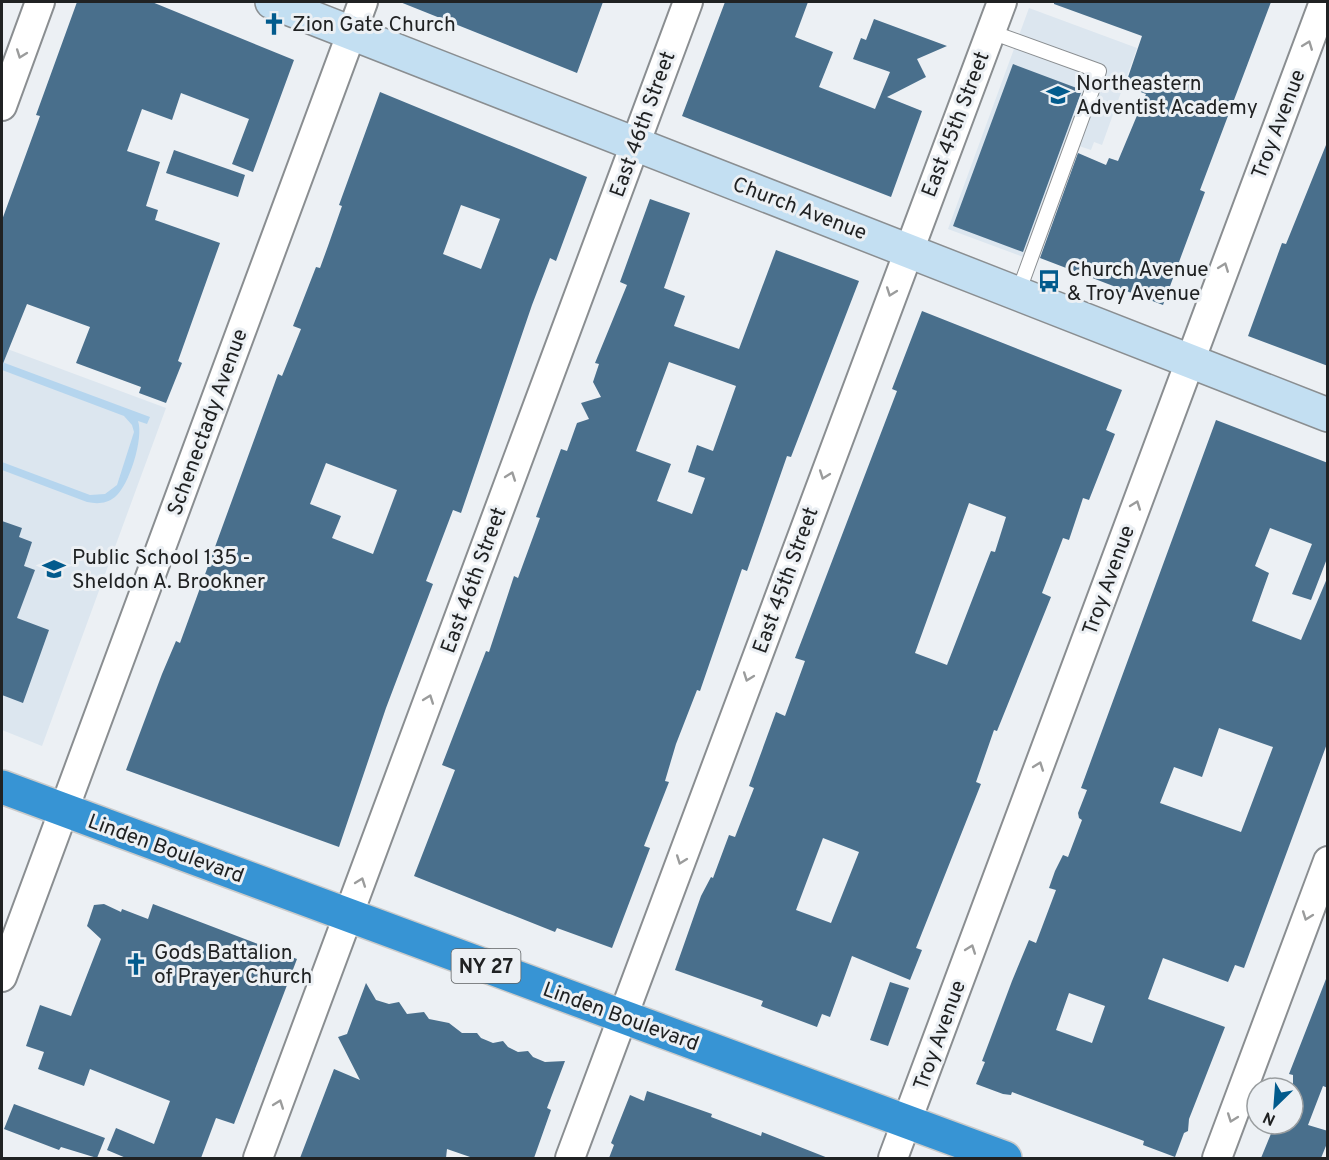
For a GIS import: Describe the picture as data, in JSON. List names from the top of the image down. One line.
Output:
{"streets":{"highway":["Linden Boulevard","NY 27"],"main road":["Church Avenue"],"street":["East 46th Street","East 45th Street","Troy Avenue","Schenectady Avenue"]},"crossings":[["East 46th Street","Church Avenue"],["East 46th Street","Linden Boulevard"],["East 45th Street","Church Avenue"],["East 45th Street","Linden Boulevard"],["Troy Avenue","Church Avenue"],["Troy Avenue","Linden Boulevard"],["Church Avenue","Schenectady Avenue"],["Schenectady Avenue","Linden Boulevard"]],"one_way":["East 46th Street","East 45th Street","Troy Avenue"],"places":{"church":["Zion Gate Church","Gods Battalion of Prayer Church"],"school or university":["Northeastern Adventist Academy","Public School 135 - Sheldon A. Brookner"],"bus stop":["Church Avenue & Troy Avenue"]},"north":"bottom left"}
